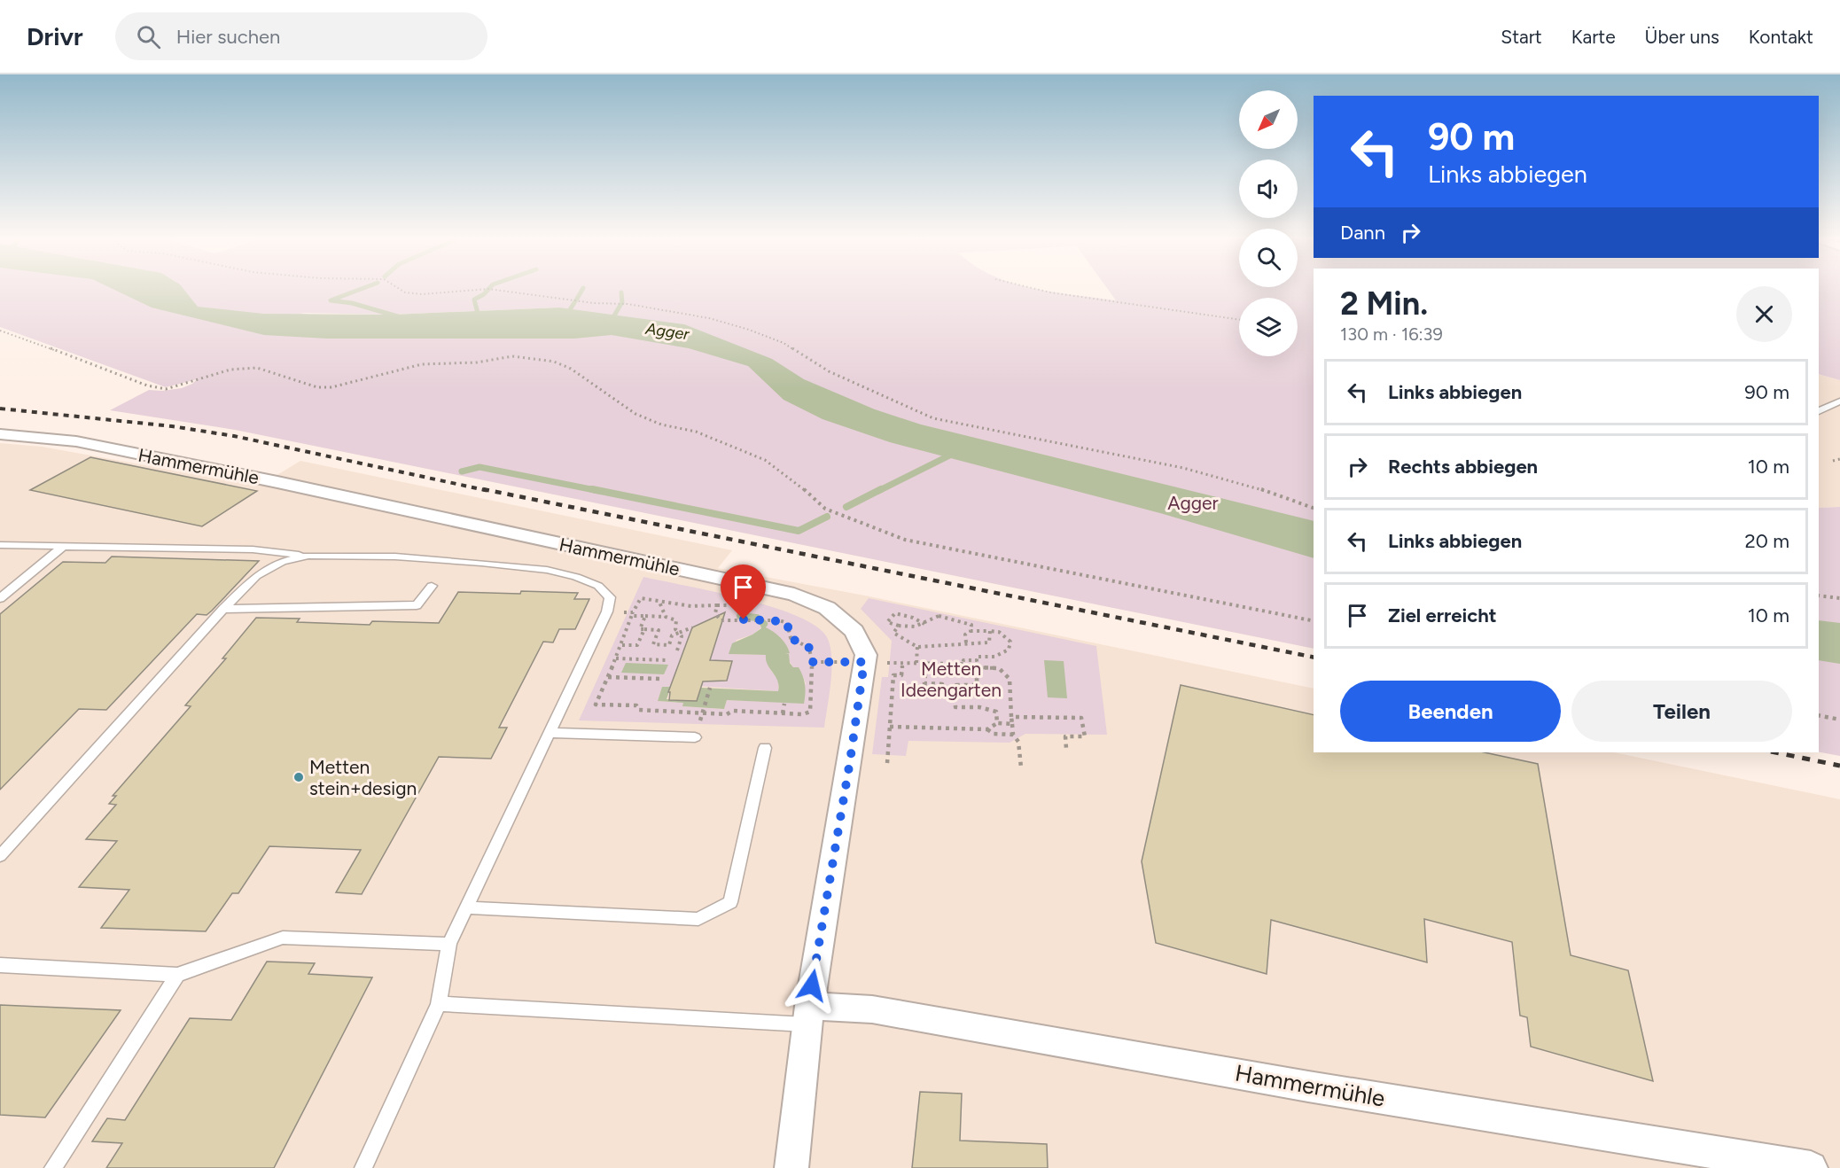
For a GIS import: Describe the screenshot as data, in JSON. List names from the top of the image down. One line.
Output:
{"streets":{"street":["Hammermühle"]},"water":["Agger"],"parks":["Agger","Metten Ideengarten"],"places":["Metten stein+design"],"north":"bottom left","page":{"header":"Drivr","search":"Hier suchen","nav":["Start","Karte","Über uns","Kontakt"],"turn":["90 m","Links abbiegen"],"then":"Dann","heading":["2 Min.","130 m · 16:39"],"list":[{"name":"Links abbiegen","value":"90 m"},{"name":"Rechts abbiegen","value":"10 m"},{"name":"Links abbiegen","value":"20 m"},{"name":"Ziel erreicht","value":"10 m"}],"buttons":["Beenden","Teilen"]}}
